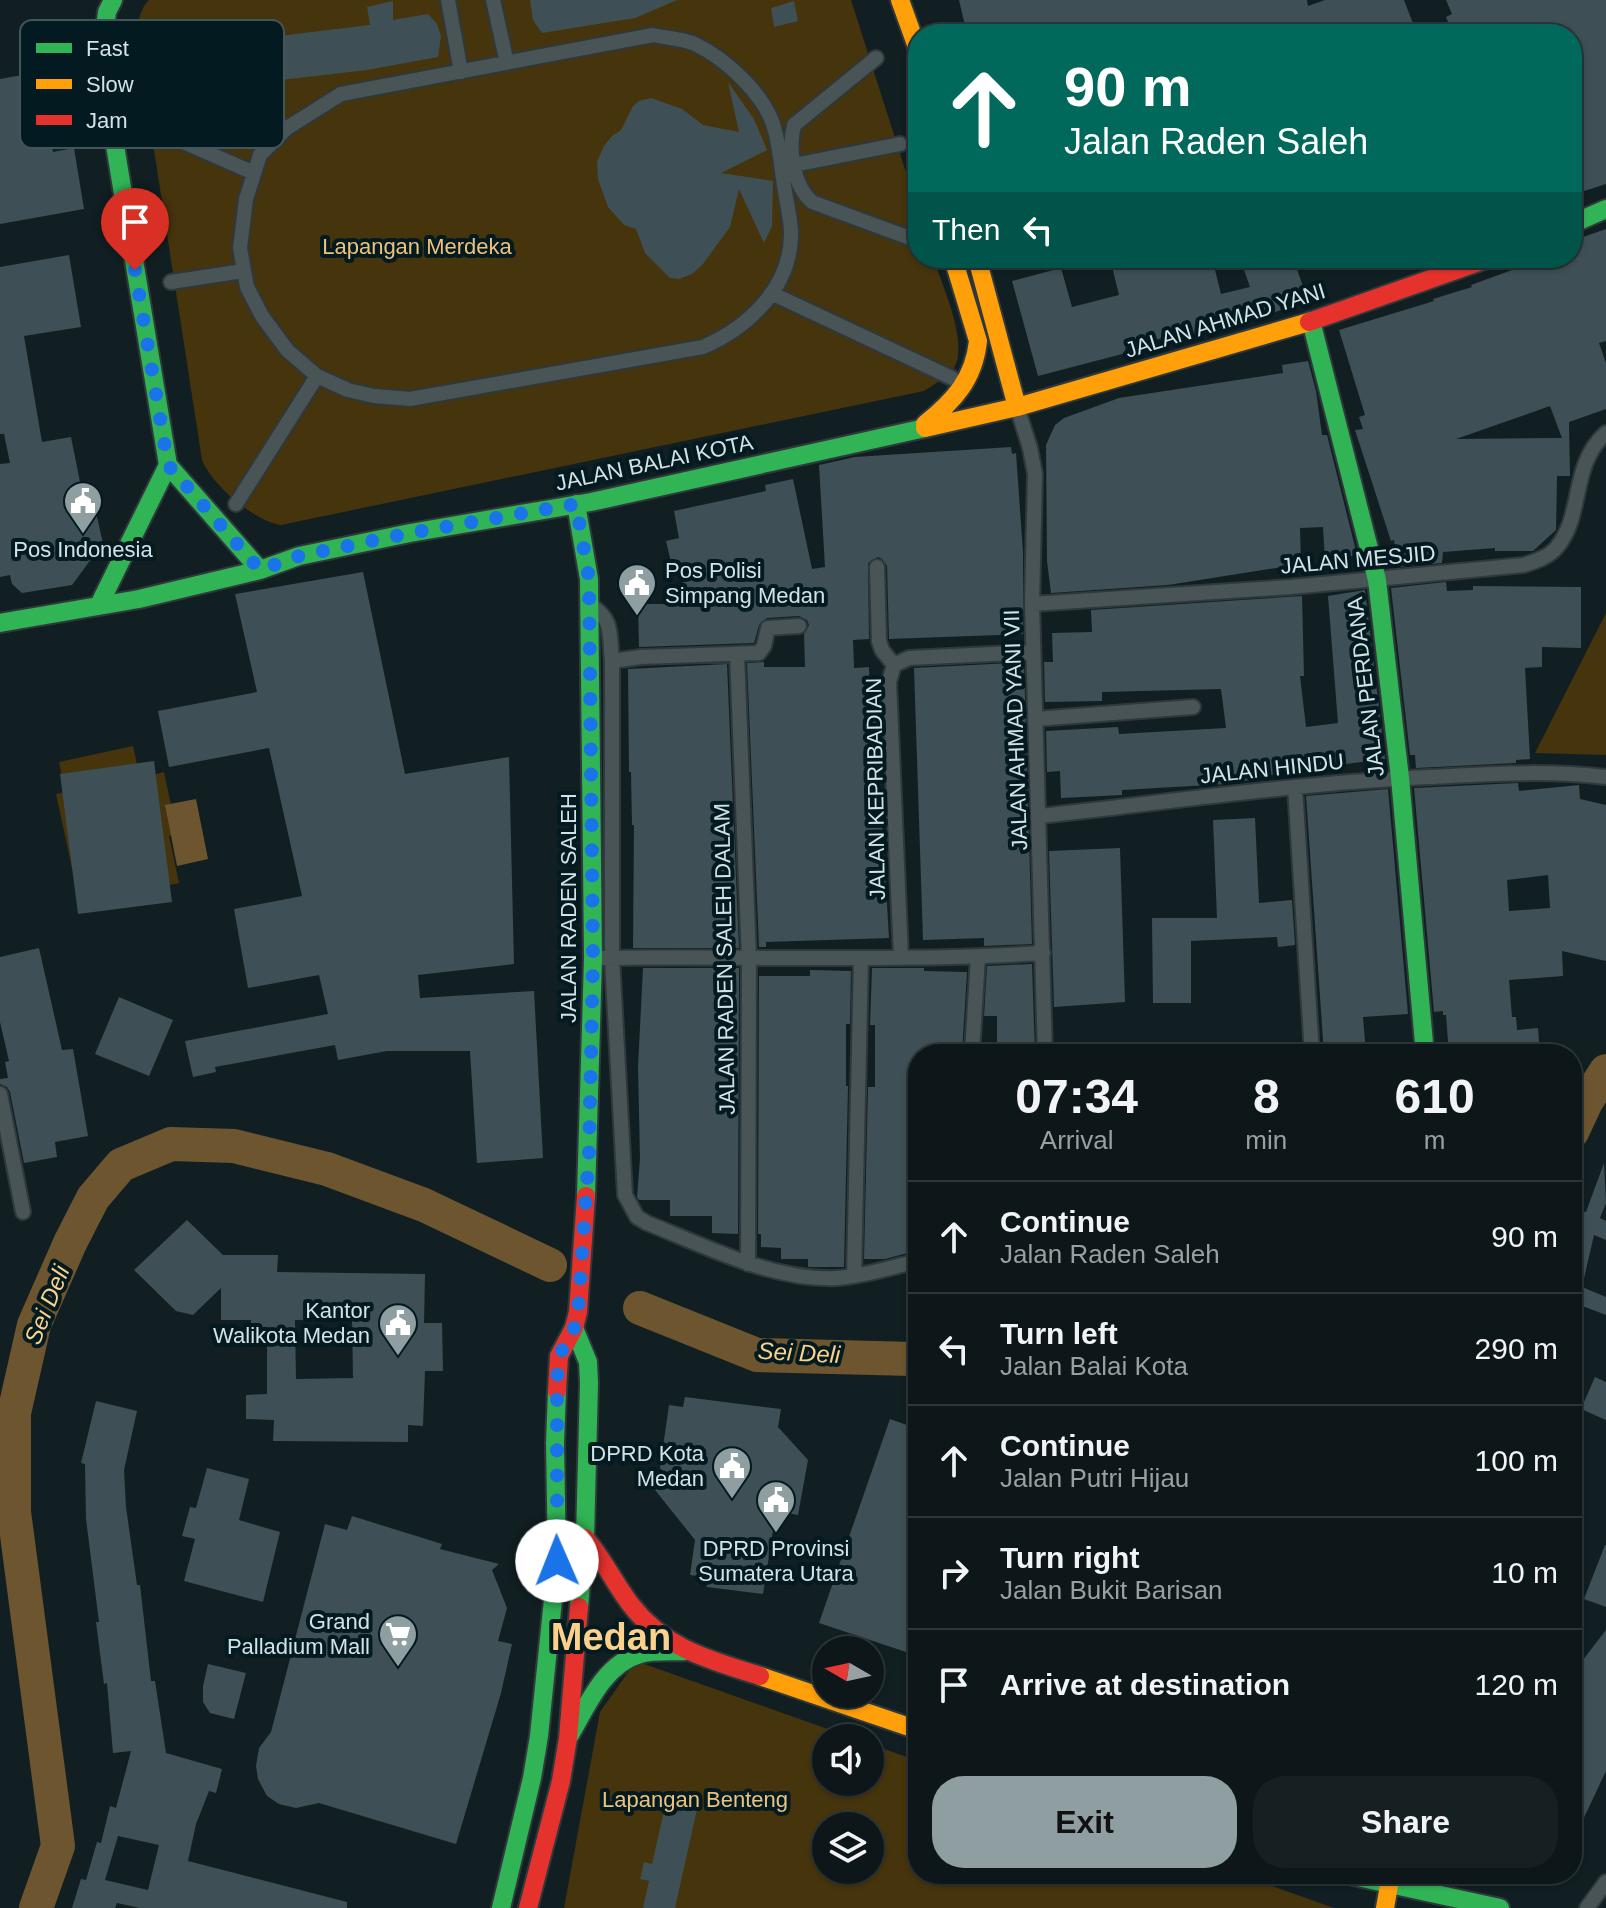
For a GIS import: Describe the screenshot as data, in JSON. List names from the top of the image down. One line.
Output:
{"streets":{"main road":["JALAN AHMAD YANI","JALAN BALAI KOTA","JALAN PERDANA","JALAN RADEN SALEH"],"street":["JALAN MESJID","JALAN AHMAD YANI VII","JALAN HINDU","JALAN KEPRIBADIAN","JALAN RADEN SALEH DALAM"]},"crossings":[["JALAN AHMAD YANI","JALAN BALAI KOTA"],["JALAN AHMAD YANI","JALAN PERDANA"],["JALAN AHMAD YANI","JALAN AHMAD YANI VII"],["JALAN BALAI KOTA","JALAN AHMAD YANI VII"],["JALAN BALAI KOTA","JALAN RADEN SALEH"],["JALAN MESJID","JALAN PERDANA"],["JALAN MESJID","JALAN AHMAD YANI VII"],["JALAN PERDANA","JALAN HINDU"],["JALAN AHMAD YANI VII","JALAN HINDU"],["JALAN AHMAD YANI VII","JALAN KEPRIBADIAN"]],"districts":["Medan"],"water":["Sei Deli"],"parks":["Lapangan Merdeka","Lapangan Benteng"],"places":{"public building":["Pos Indonesia","Pos Polisi Simpang Medan","Kantor Walikota Medan","DPRD Kota Medan","DPRD Provinsi Sumatera Utara"],"supermarket":["Grand Palladium Mall"]},"legend":["Fast","Slow","Jam"],"north":"left","page":{"turn":["90 m","Jalan Raden Saleh"],"then":"Then","eta":["07:34","Arrival","8","min","610","m"],"list":[{"name":"Continue","note":"Jalan Raden Saleh","value":"90 m"},{"name":"Turn left","note":"Jalan Balai Kota","value":"290 m"},{"name":"Continue","note":"Jalan Putri Hijau","value":"100 m"},{"name":"Turn right","note":"Jalan Bukit Barisan","value":"10 m"},{"name":"Arrive at destination","value":"120 m"}],"buttons":["Exit","Share"]}}
